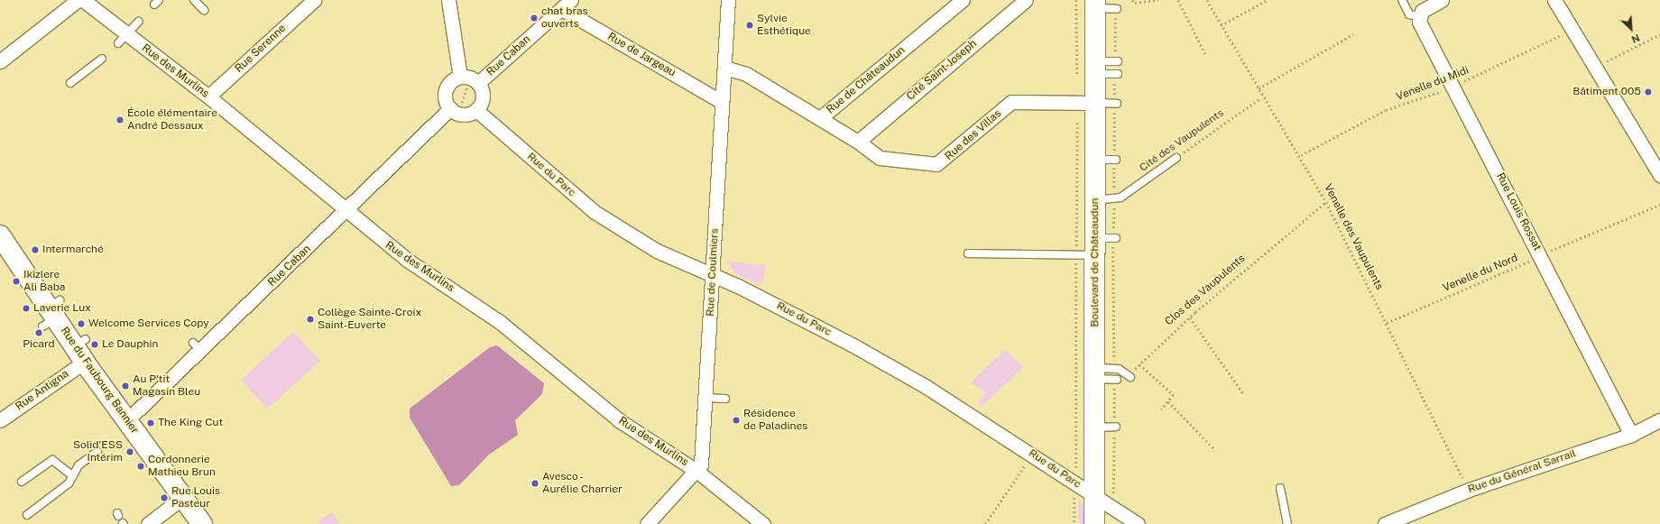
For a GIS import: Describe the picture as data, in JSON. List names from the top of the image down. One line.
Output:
{"streets":{"main road":["Boulevard de Châteaudun","Rue du Faubourg Bannier"],"street":["Rue Serenne","Rue de Jargeau","Rue Caban","Cité Saint-Joseph","Rue des Murlins","Rue de Châteaudun","Rue des Villas","Rue du Parc","Rue Louis Rossat","Rue de Coulmiers","Rue Antigna","Rue du Général Sarrail"],"lane":["Cité des Vaupulents"],"path":["Venelle du Midi","Venelle des Vaupulents","Venelle du Nord","Clos des Vaupulents"]},"crossings":[["Rue Serenne","Rue des Murlins"],["Rue de Jargeau","Rue Caban"],["Rue de Jargeau","Rue de Coulmiers"],["Rue Caban","Rue des Murlins"],["Rue Caban","Rue du Parc"],["Rue Caban","Rue du Faubourg Bannier"],["Cité Saint-Joseph","Rue des Villas"],["Rue des Murlins","Rue de Coulmiers"],["Rue de Châteaudun","Rue des Villas"],["Rue de Châteaudun","Rue de Coulmiers"],["Venelle du Midi","Rue Louis Rossat"],["Venelle du Midi","Venelle des Vaupulents"],["Rue des Villas","Boulevard de Châteaudun"],["Rue du Parc","Boulevard de Châteaudun"],["Rue du Parc","Rue de Coulmiers"],["Rue Louis Rossat","Venelle du Nord"],["Rue Louis Rossat","Rue du Général Sarrail"],["Venelle des Vaupulents","Venelle du Nord"],["Venelle des Vaupulents","Clos des Vaupulents"],["Venelle des Vaupulents","Rue du Général Sarrail"],["Rue du Faubourg Bannier","Rue Antigna"]],"places":["chat bras ouverts","Sylvie Esthétique","Bâtiment 005","École élémentaire André Dessaux","Intermarché","Ikizlere Ali Baba","Laverie Lux","Collège Sainte-Croix Saint-Euverte","Welcome Services Copy","Picard","Le Dauphin","Au P'tit Magasin Bleu","Résidence de Paladines","The King Cut","Solid'ESS Intérim","Cordonnerie Mathieu Brun","Avesco - Aurélie Charrier","Rue Louis Pasteur"],"north":"bottom right"}
